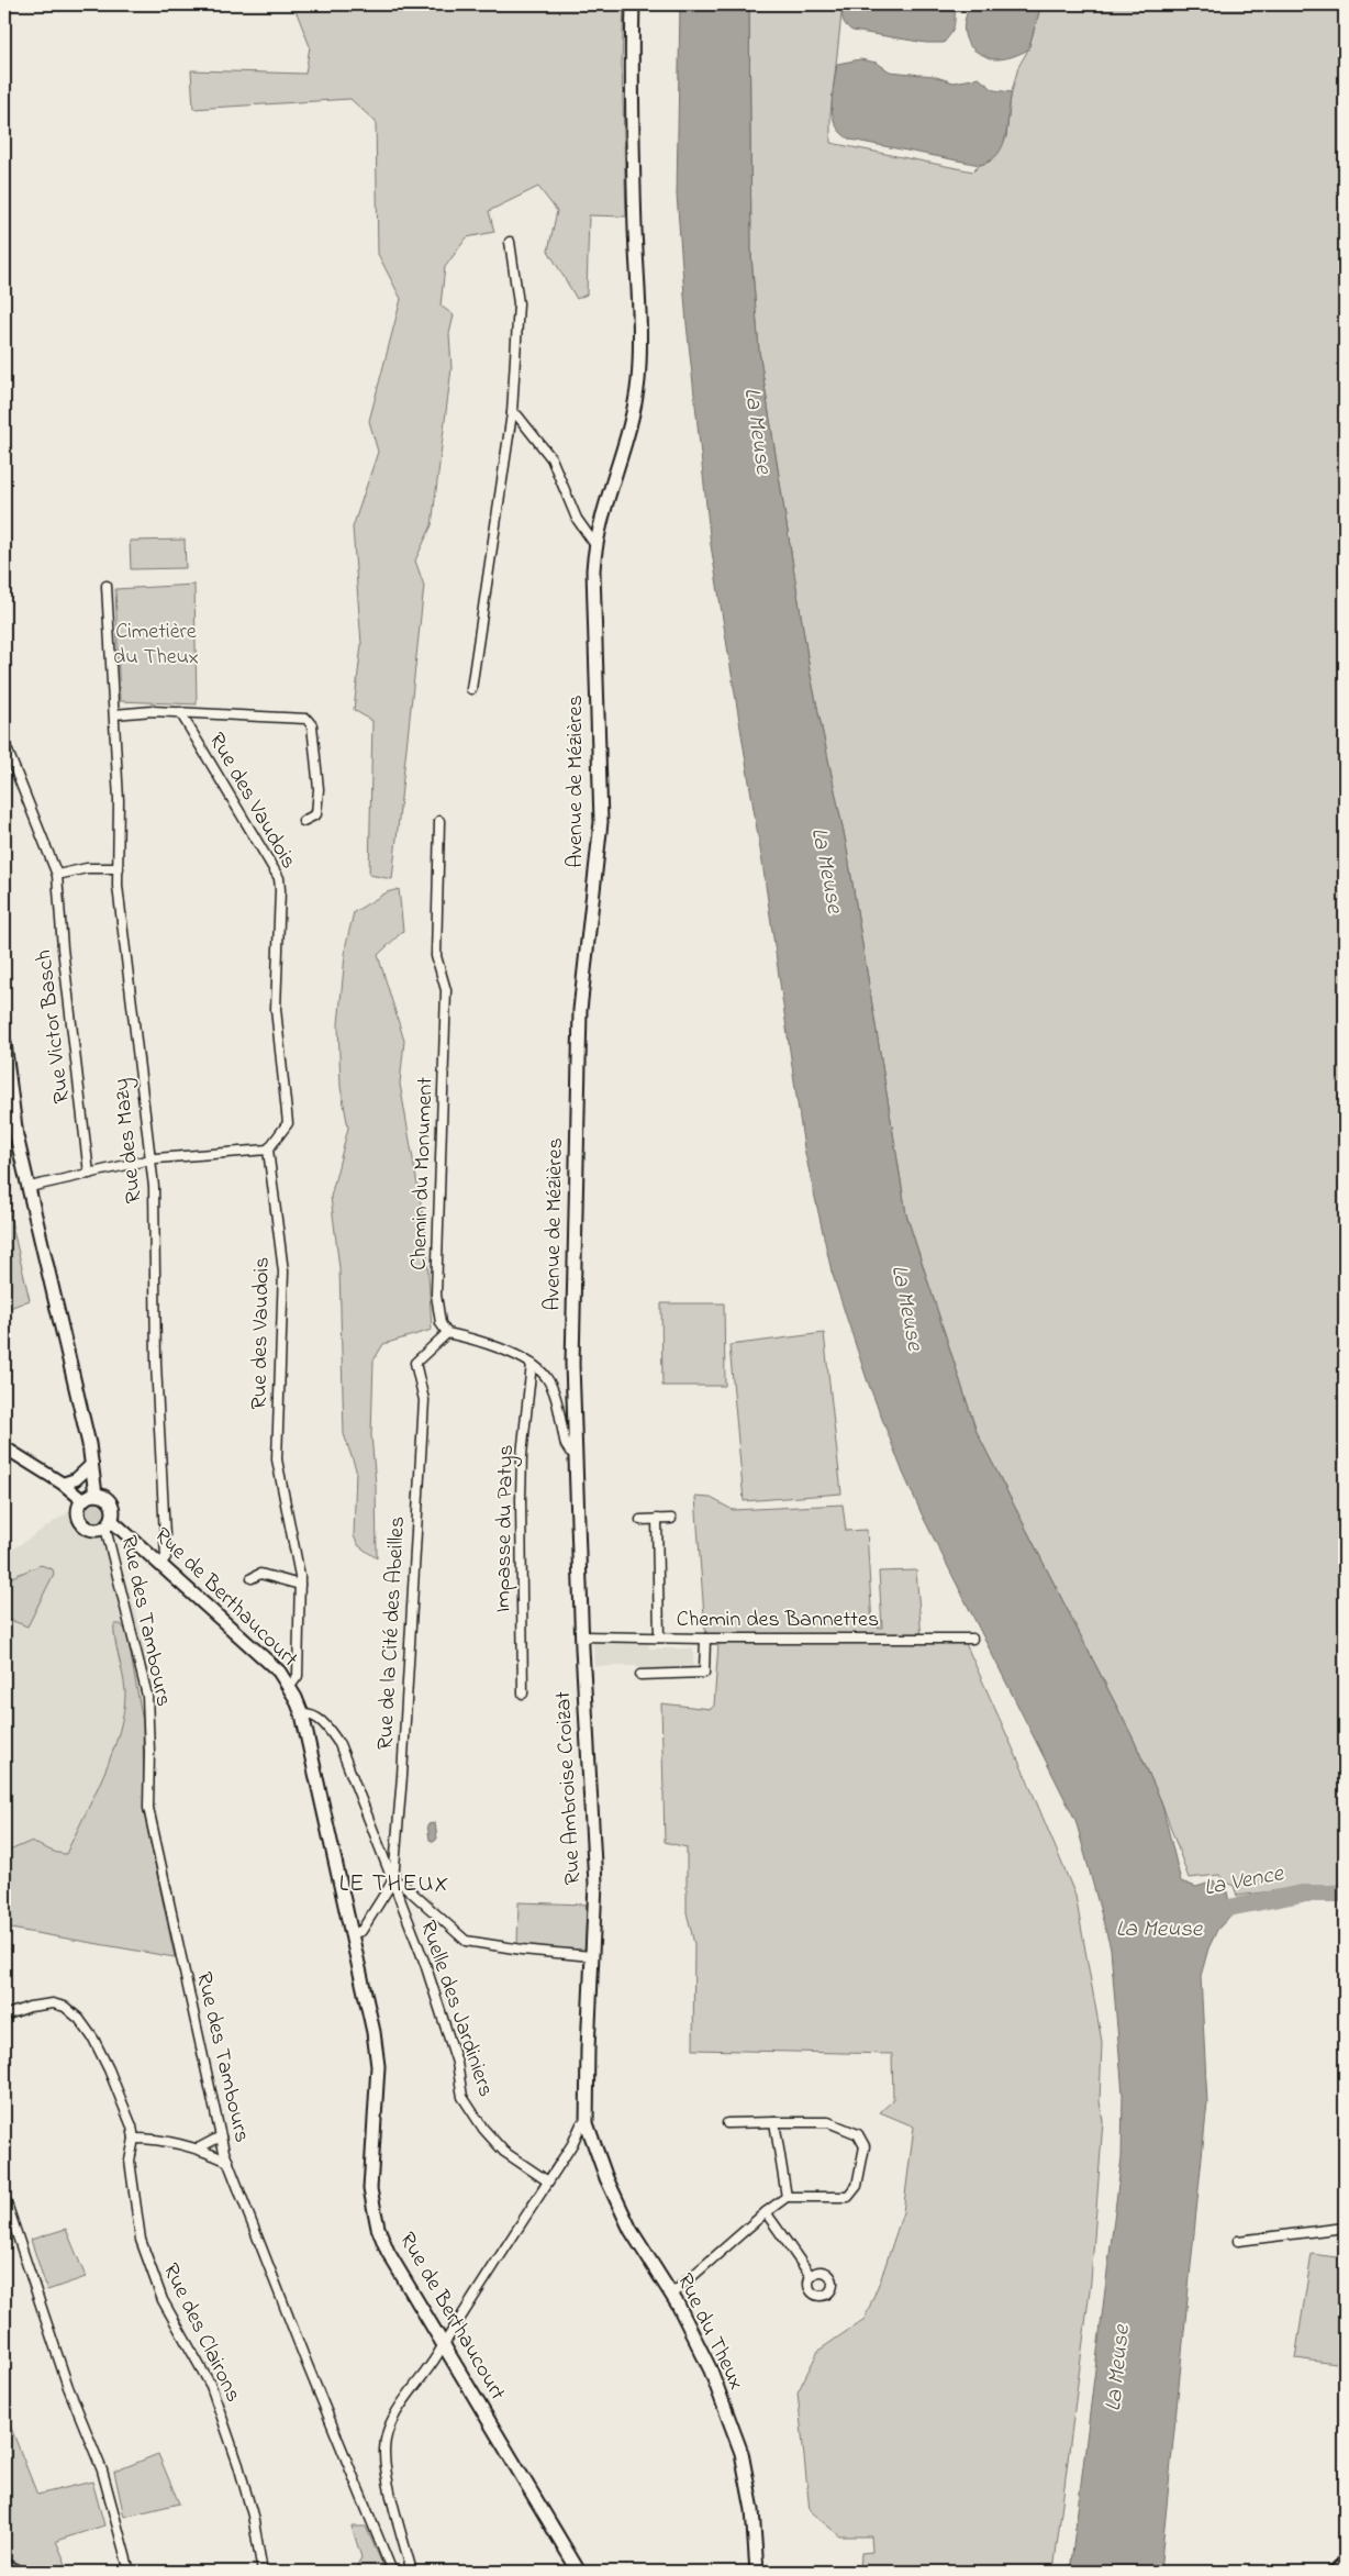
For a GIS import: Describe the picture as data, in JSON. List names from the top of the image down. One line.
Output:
{"streets":{"main road":["Avenue de Mézières","Rue de Berthaucourt","Rue Ambroise Croizat","Rue du Theux"],"street":["Rue des Vaudois","Rue Victor Basch","Rue des Mazy","Chemin du Monument","Impasse du Patys","Chemin des Bannettes","Rue des Tambours","Rue de la Cité des Abeilles","Ruelle des Jardiniers","Rue des Clairons"]},"crossings":[["Avenue de Mézières","Rue Ambroise Croizat"],["Rue des Vaudois","Rue de Berthaucourt"],["Rue des Mazy","Rue de Berthaucourt"],["Chemin du Monument","Rue de la Cité des Abeilles"],["Rue de Berthaucourt","Rue des Tambours"],["Rue de Berthaucourt","Rue de la Cité des Abeilles"],["Chemin des Bannettes","Rue Ambroise Croizat"],["Rue de la Cité des Abeilles","Ruelle des Jardiniers"],["Rue Ambroise Croizat","Rue du Theux"]],"districts":["LE THEUX"],"water":["La Meuse","La Vence"],"parks":["Cimetière du Theux"]}
